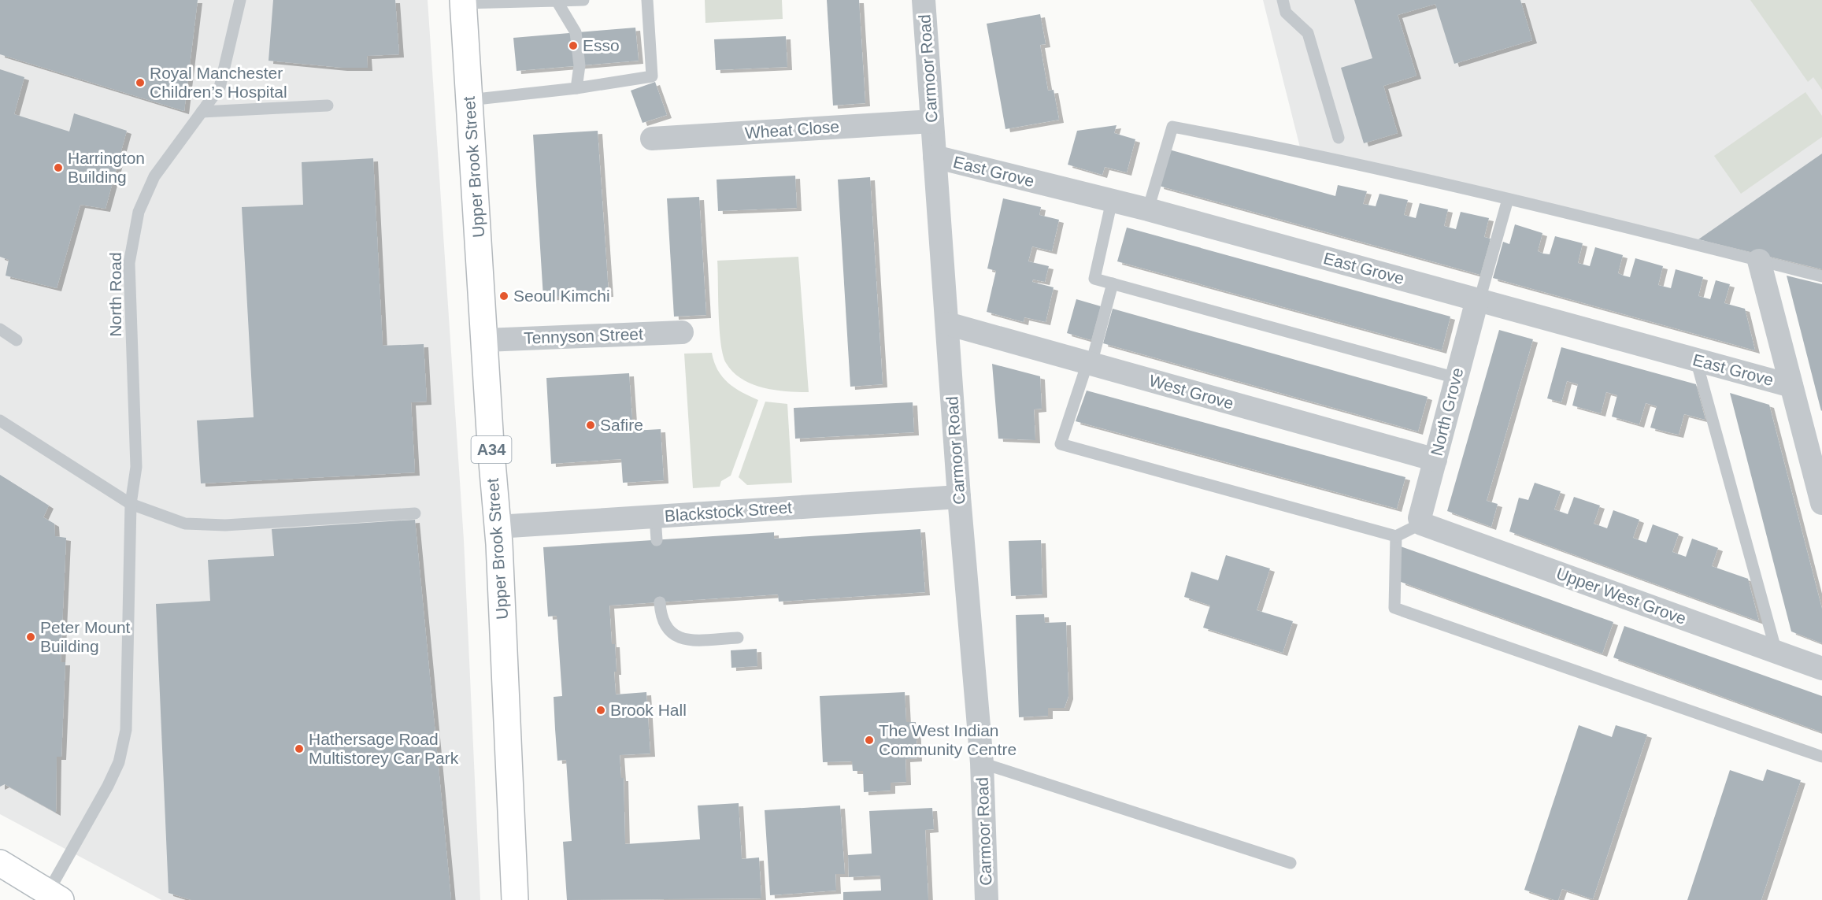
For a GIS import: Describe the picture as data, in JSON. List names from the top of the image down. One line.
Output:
{"streets":{"main road":["Upper Brook Street","A34"],"street":["Carmoor Road","Wheat Close","East Grove","Tennyson Street","West Grove","North Grove","Blackstock Street","Upper West Grove"],"lane":["North Road"]},"crossings":[["Carmoor Road","Wheat Close"],["Carmoor Road","East Grove"],["Carmoor Road","West Grove"],["Carmoor Road","Blackstock Street"],["Upper Brook Street","Tennyson Street"],["Upper Brook Street","Blackstock Street"],["East Grove","North Grove"],["West Grove","North Grove"],["North Grove","Upper West Grove"]],"places":["Esso","Royal Manchester Children’s Hospital","Harrington Building","Seoul Kimchi","Safire","Peter Mount Building","Brook Hall","The West Indian Community Centre","Hathersage Road Multistorey Car Park"]}
